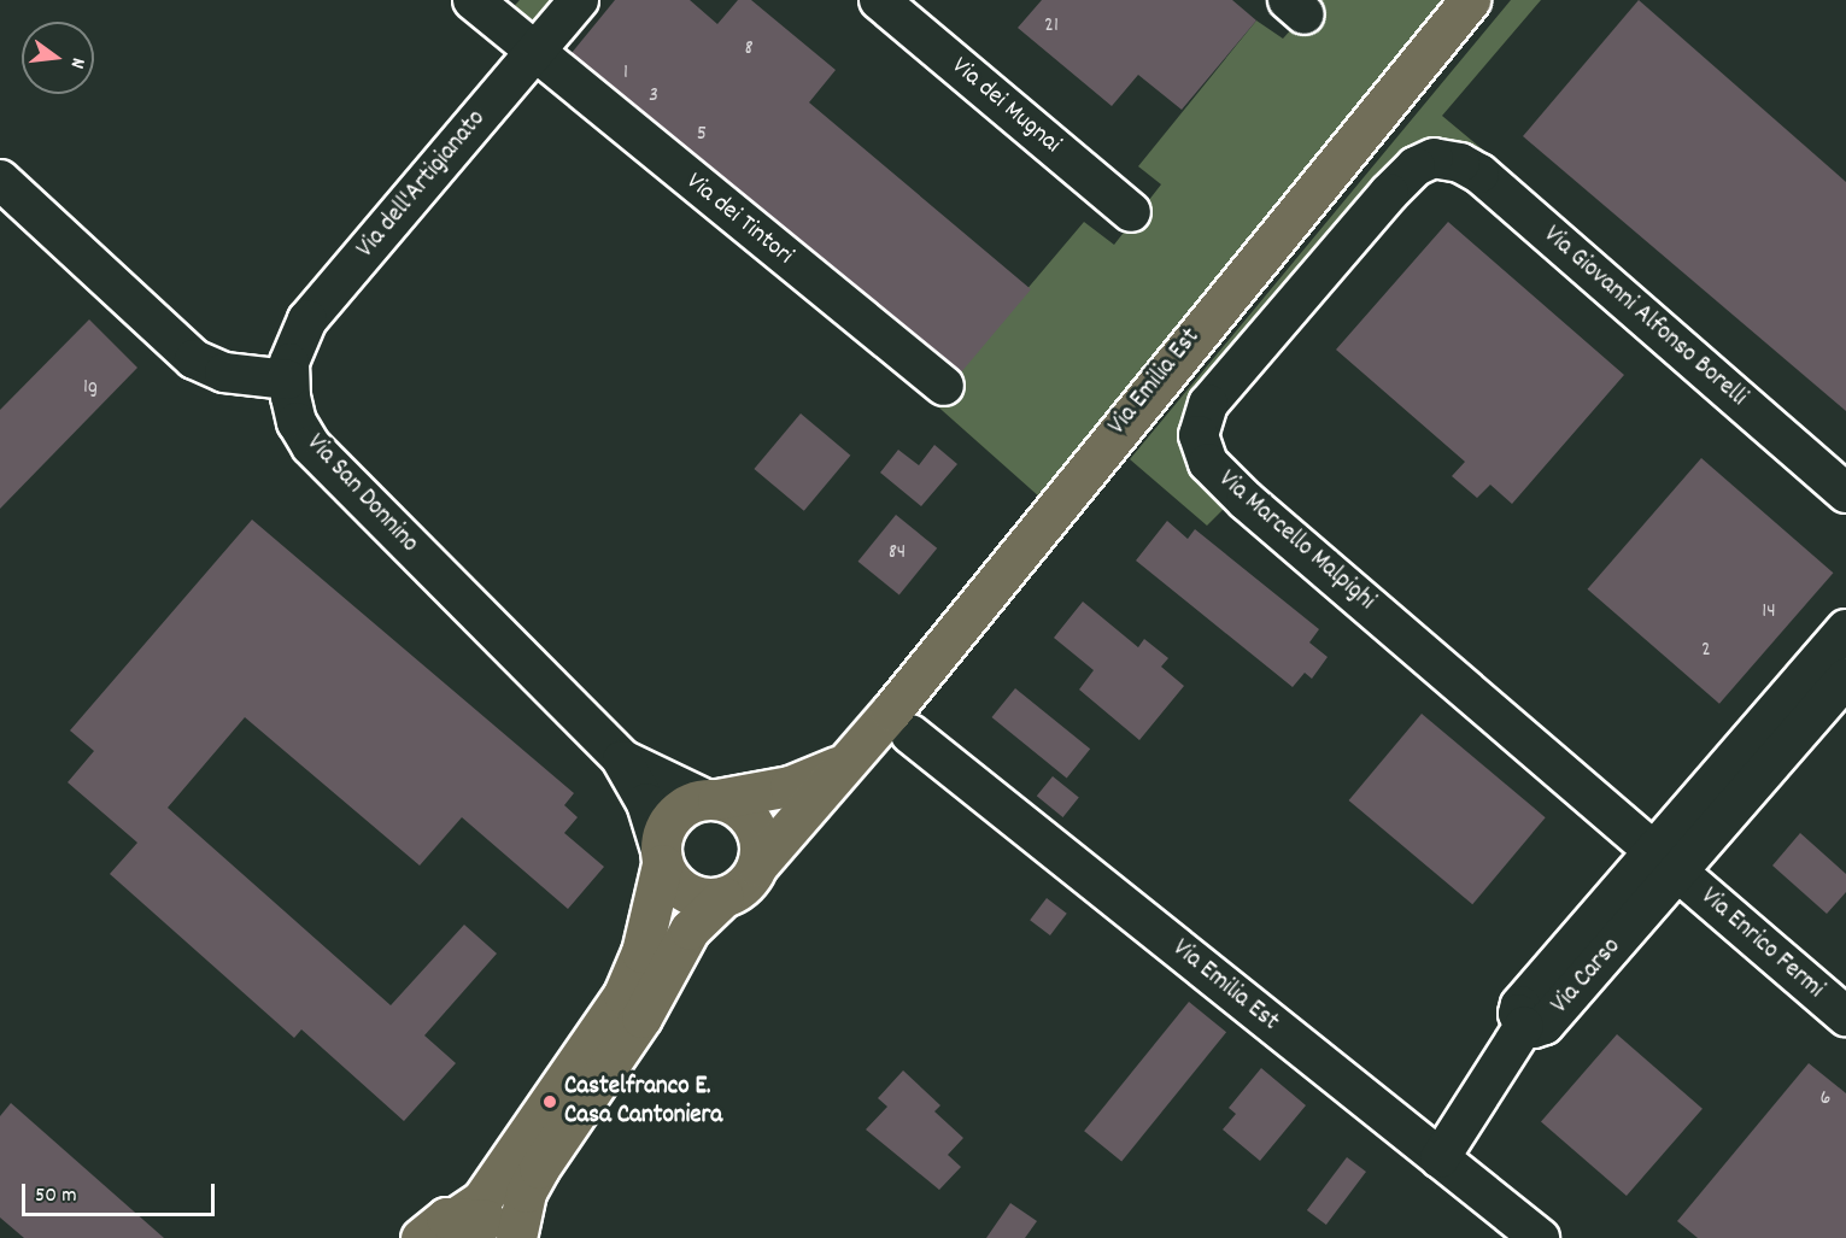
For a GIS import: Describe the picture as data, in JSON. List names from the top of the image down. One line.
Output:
{"streets":{"main road":["Via Emilia Est"],"street":["Via dei Mugnai","Via dell'Artigianato","Via dei Tintori","Via Giovanni Alfonso Borelli","Via San Donnino","Via Marcello Malpighi","Via Enrico Fermi","Via Carso"]},"crossings":[["Via dell'Artigianato","Via dei Tintori"],["Via dell'Artigianato","Via San Donnino"],["Via Giovanni Alfonso Borelli","Via Marcello Malpighi"],["Via Emilia Est","Via San Donnino"],["Via Emilia Est","Via Carso"],["Via Marcello Malpighi","Via Enrico Fermi"],["Via Marcello Malpighi","Via Carso"],["Via Enrico Fermi","Via Carso"]],"places":["Castelfranco E. Casa Cantoniera"],"house_numbers":["21","8","1","3","5","1g","84","14","2","6"],"scale_bar":"50 m","north":"right"}
